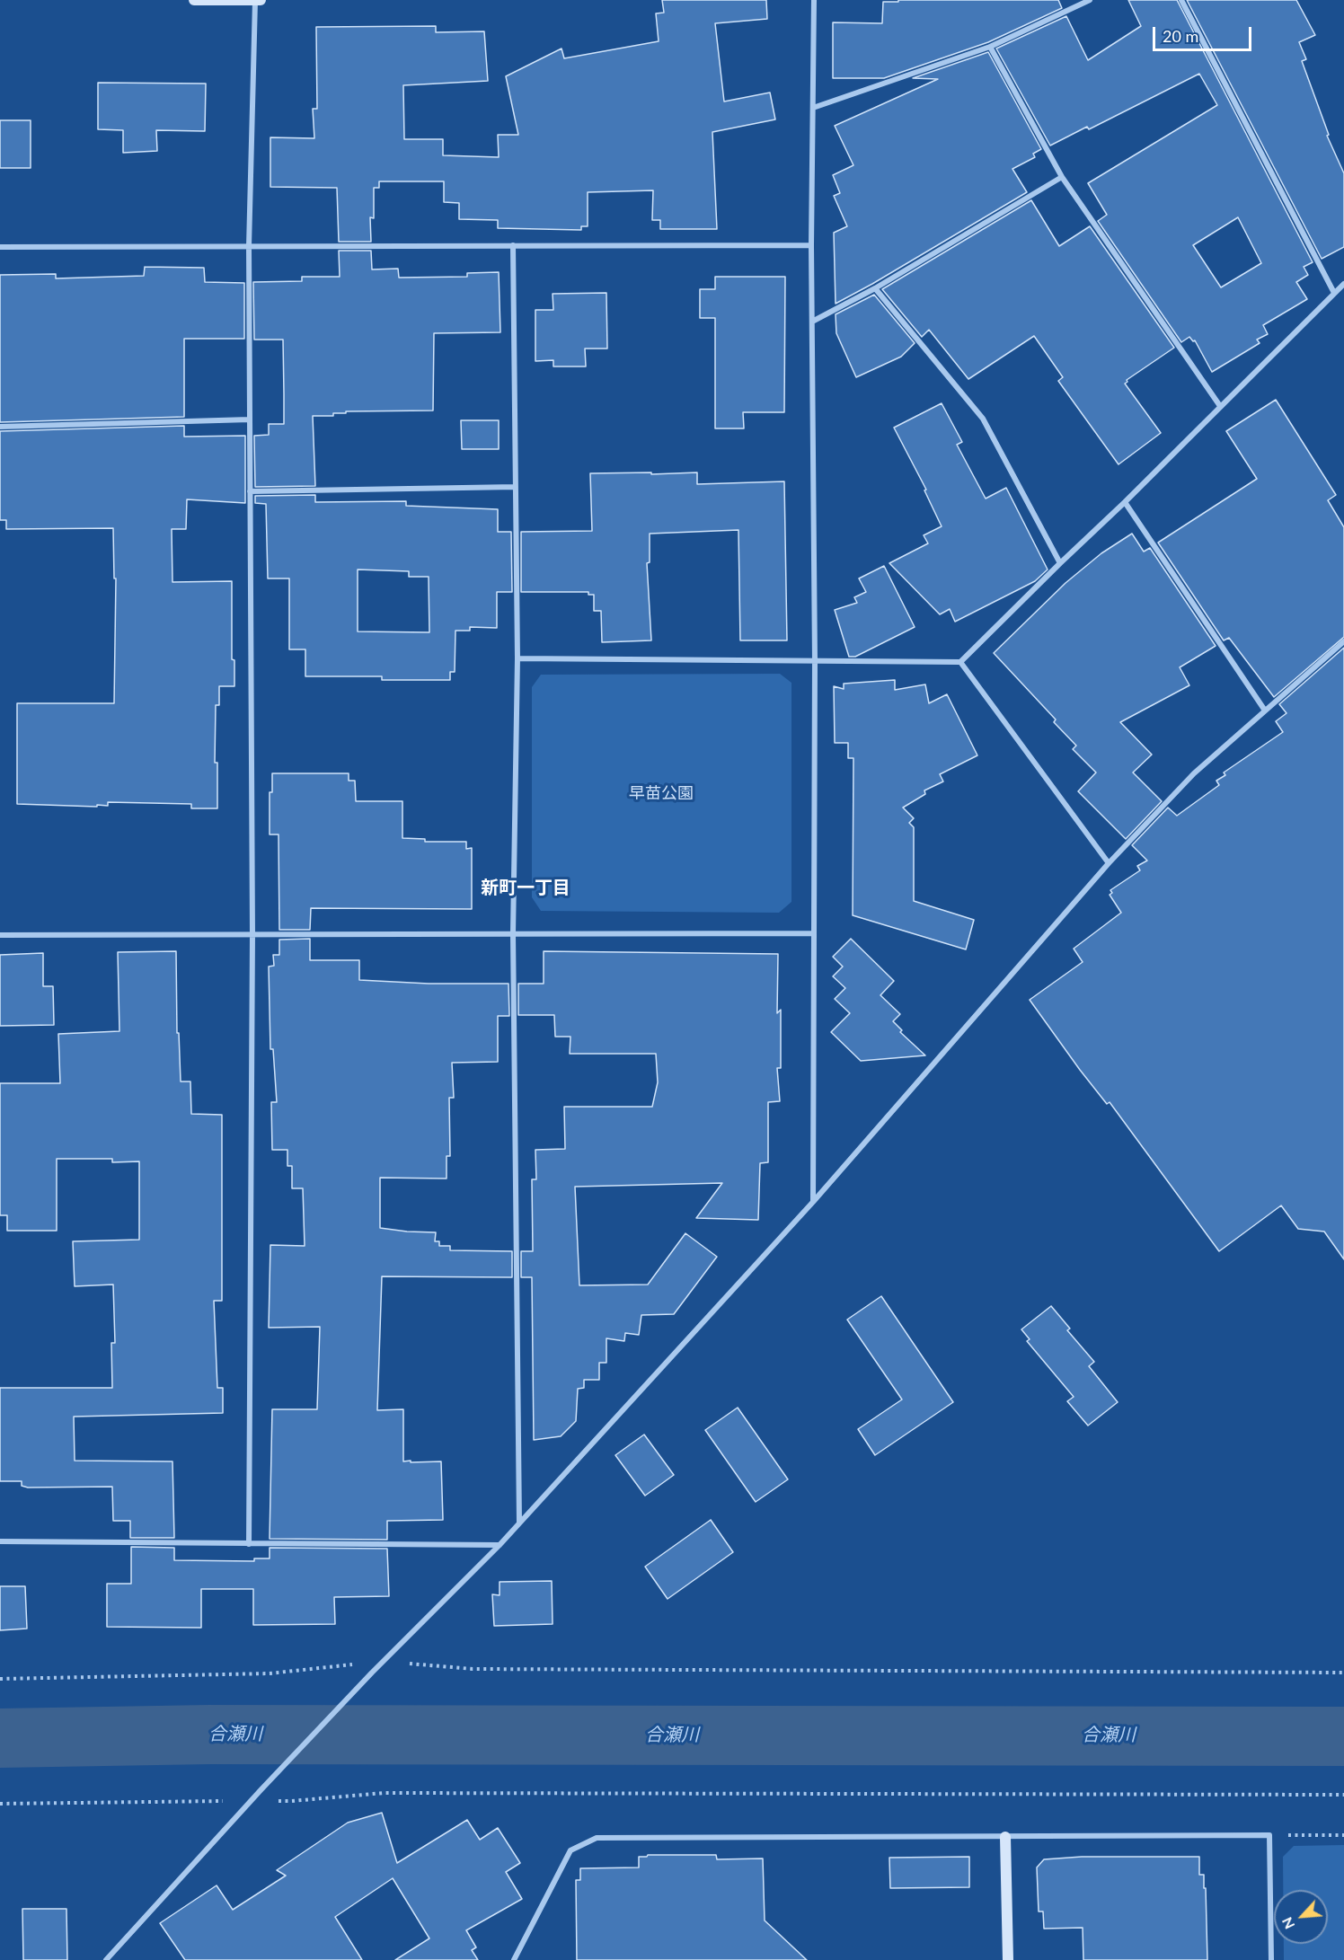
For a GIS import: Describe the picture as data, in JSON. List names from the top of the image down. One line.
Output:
{"districts":["新町一丁目"],"water":["合瀬川"],"parks":["早苗公園"],"scale_bar":"20 m","north":"bottom left"}
